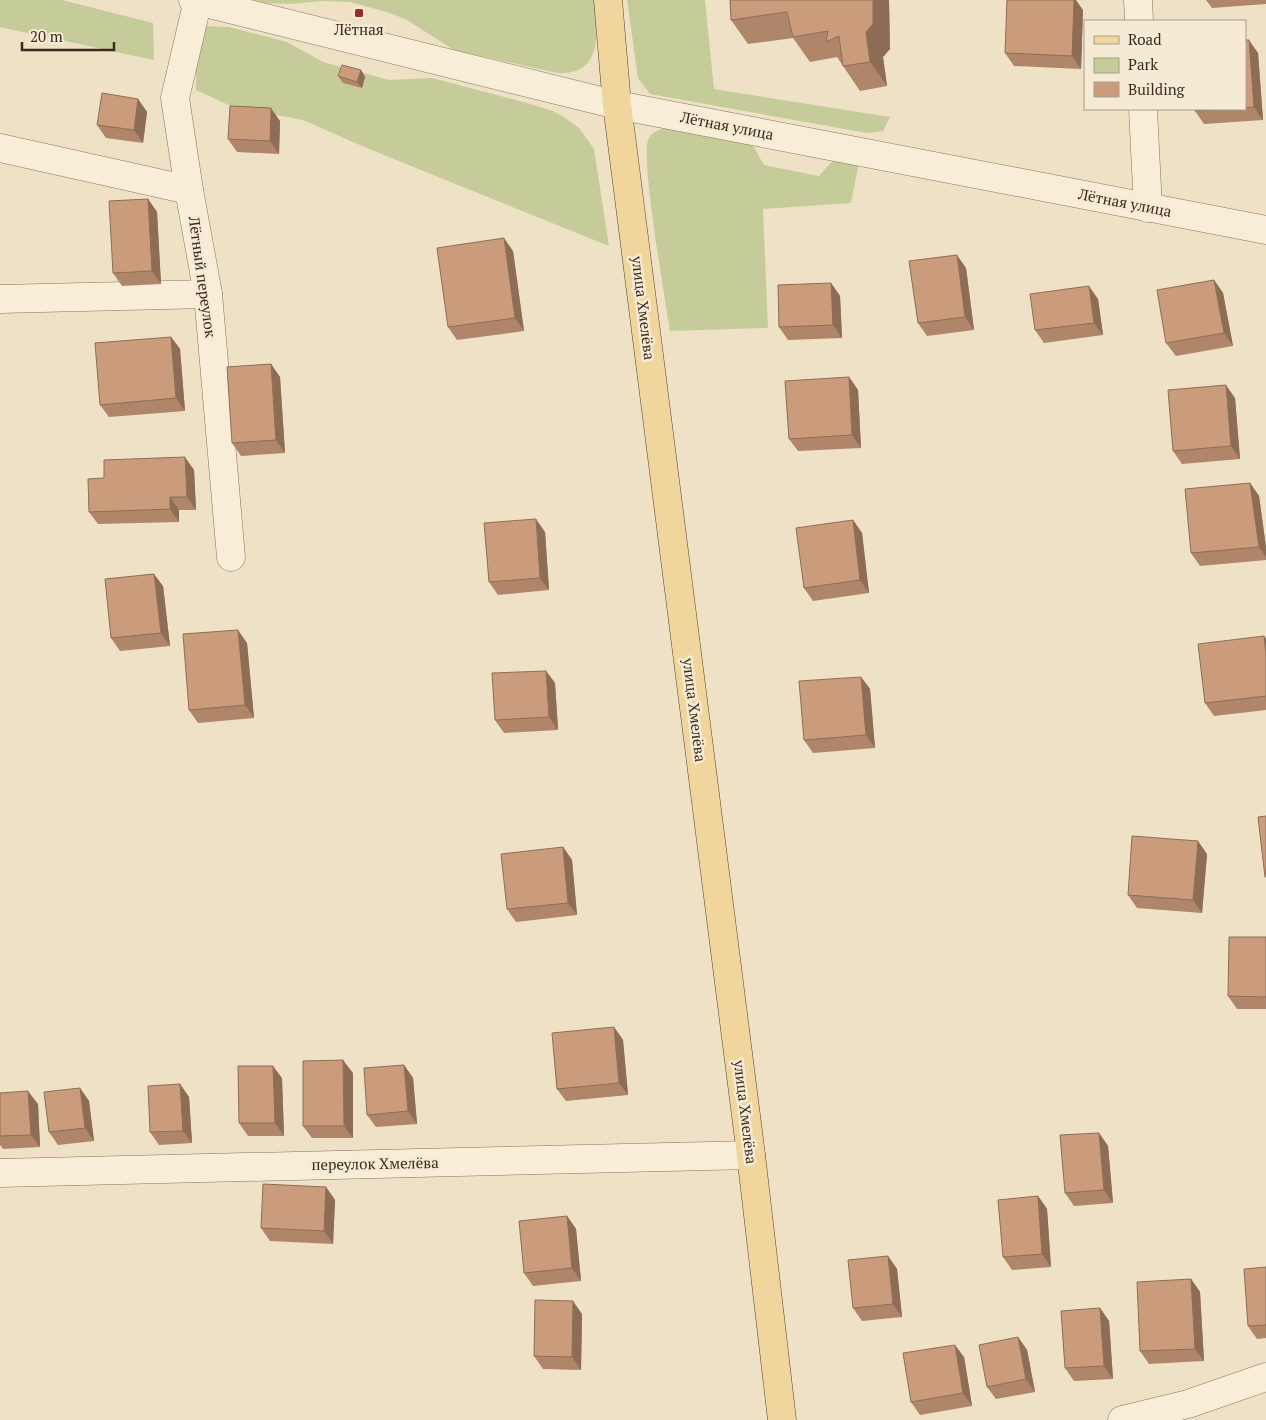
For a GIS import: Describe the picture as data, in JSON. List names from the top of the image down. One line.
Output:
{"streets":{"main road":["улица Хмелёва"],"street":["Лётная улица","Лётный переулок","переулок Хмелёва"]},"crossings":[["Лётная улица","Лётный переулок"],["Лётная улица","улица Хмелёва"],["улица Хмелёва","переулок Хмелёва"]],"places":{"transit":["Лётная"]},"legend":["Road","Park","Building"],"scale_bar":"20 m"}
